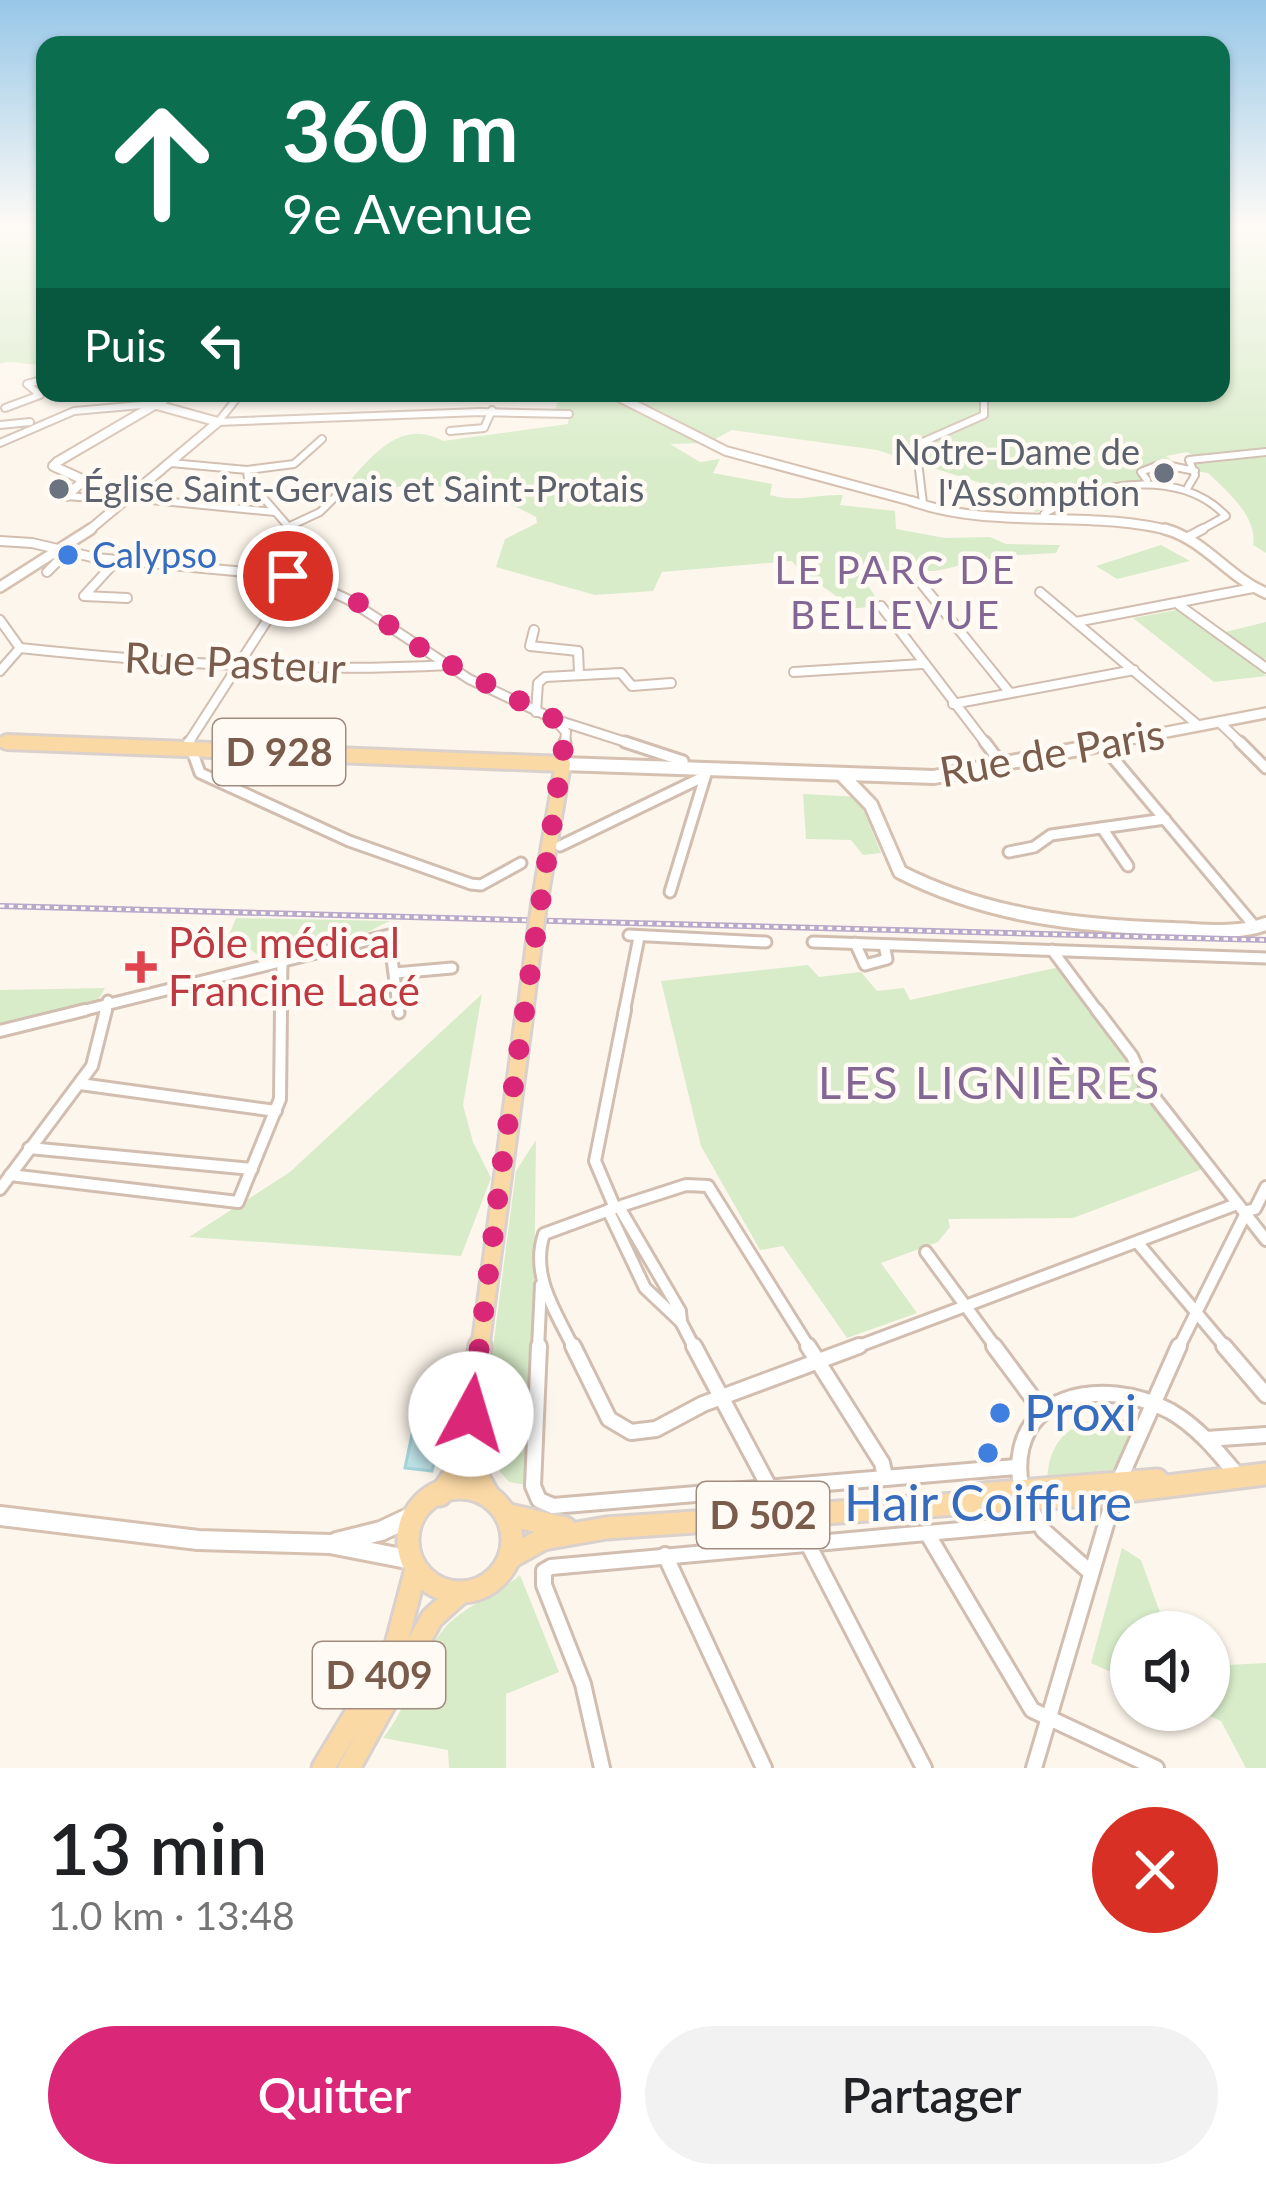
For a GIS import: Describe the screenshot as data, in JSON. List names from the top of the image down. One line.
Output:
{"streets":{"main road":["D 928","D 502","D 409"],"street":["Rue Pasteur","Rue de Paris"]},"crossings":[["D 928","Rue de Paris"],["D 502","D 409"]],"districts":["LE PARC DE BELLEVUE","LES LIGNIÈRES"],"places":{"other":["Notre-Dame de l'Assomption","Église Saint-Gervais et Saint-Protais","Calypso","Proxi","Hair Coiffure"],"health":["Pôle médical Francine Lacé"]},"page":{"turn":["360 m","9e Avenue"],"then":"Puis","heading":["13 min","1.0 km · 13:48"],"buttons":["Quitter","Partager"]}}
